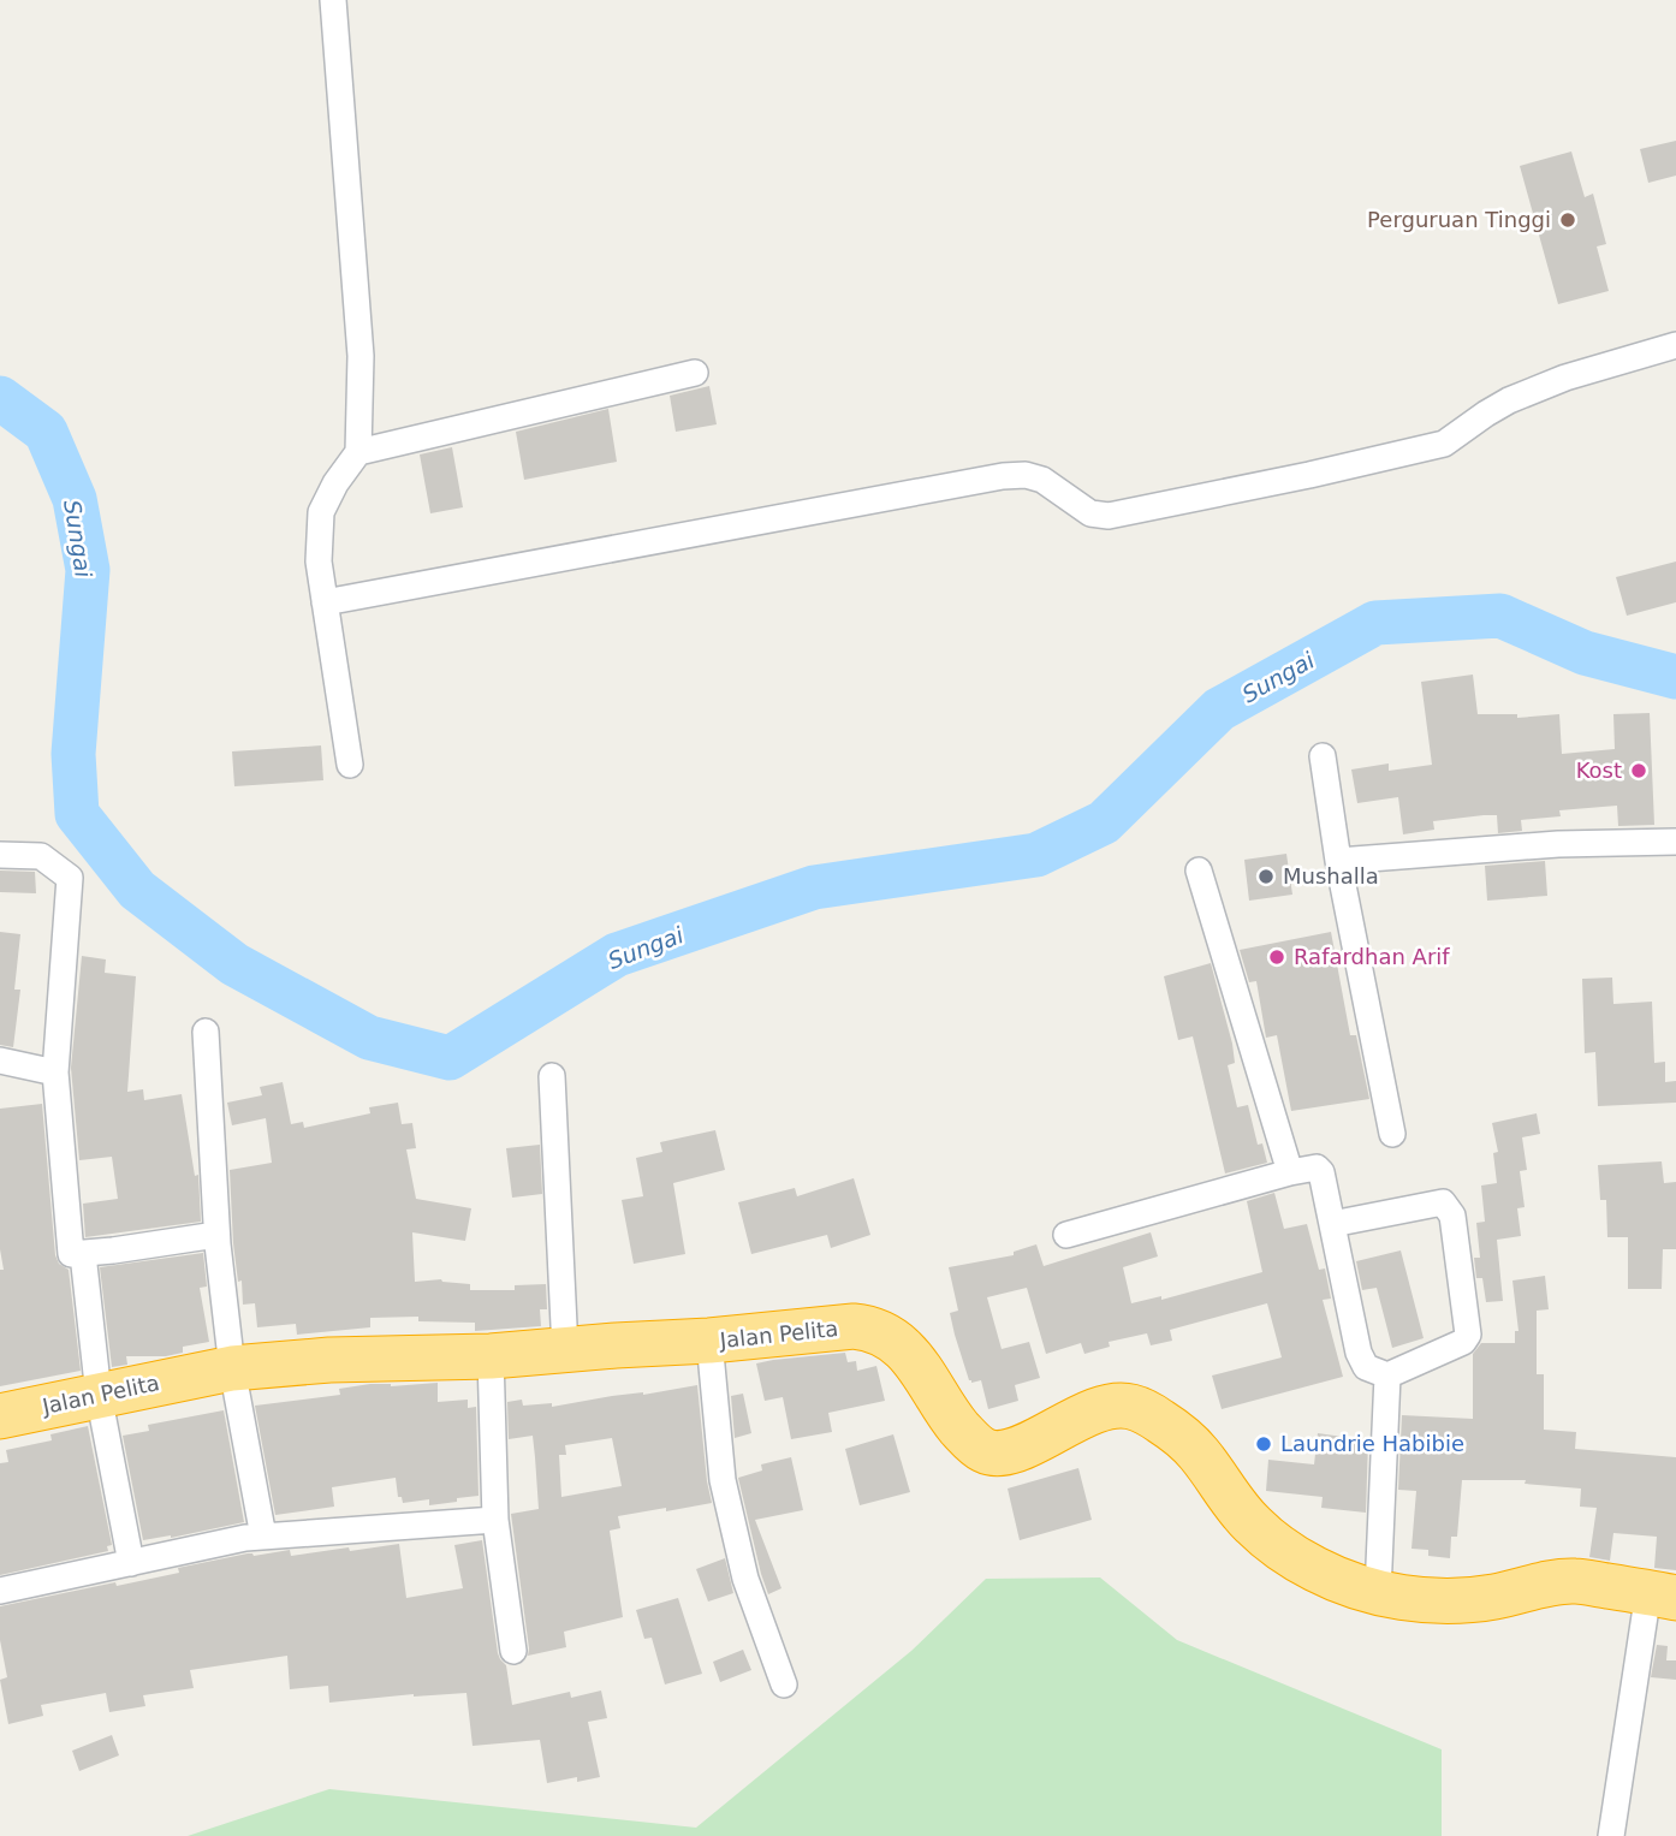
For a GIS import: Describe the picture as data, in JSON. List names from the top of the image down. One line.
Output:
{"streets":{"highway":["Jalan Pelita"]},"water":["Sungai"],"places":["Perguruan Tinggi","Kost","Mushalla","Rafardhan Arif","Laundrie Habibie"]}
